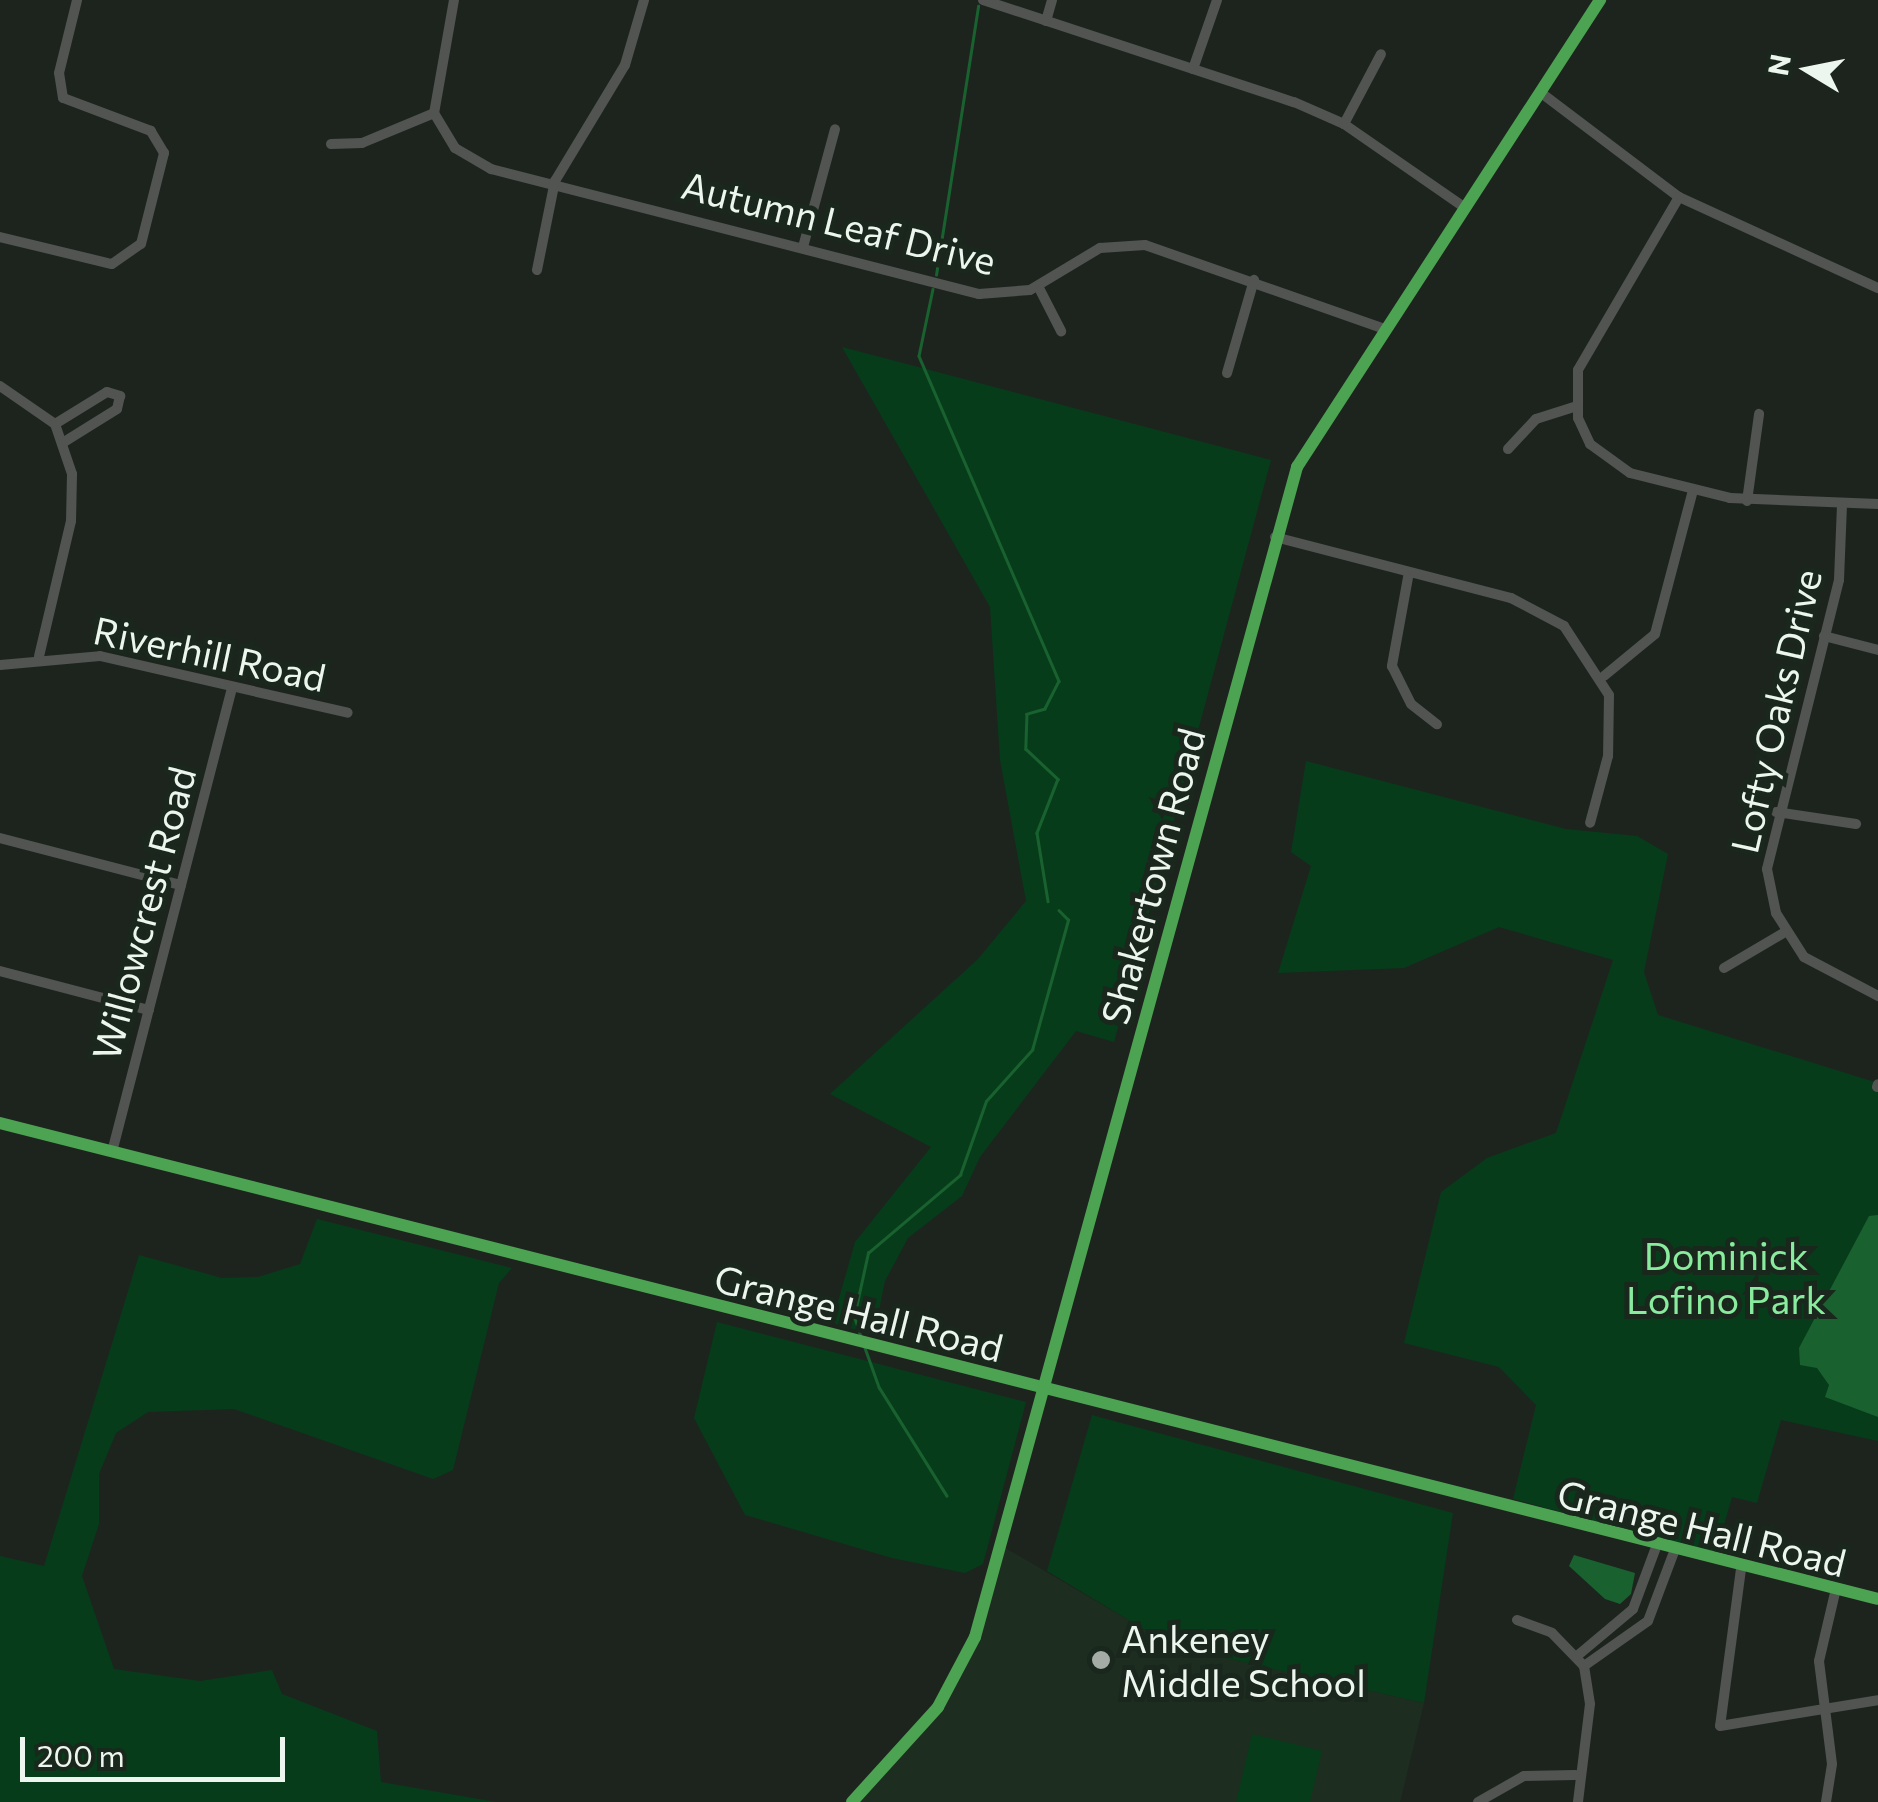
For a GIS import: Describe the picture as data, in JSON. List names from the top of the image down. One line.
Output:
{"streets":{"street":["Autumn Leaf Drive","Riverhill Road","Lofty Oaks Drive","Shakertown Road","Willowcrest Road","Grange Hall Road"]},"crossings":[["Autumn Leaf Drive","Shakertown Road"],["Riverhill Road","Willowcrest Road"],["Shakertown Road","Grange Hall Road"],["Willowcrest Road","Grange Hall Road"]],"parks":["Dominick Lofino Park"],"places":["Ankeney Middle School"],"scale_bar":"200 m","north":"left"}
